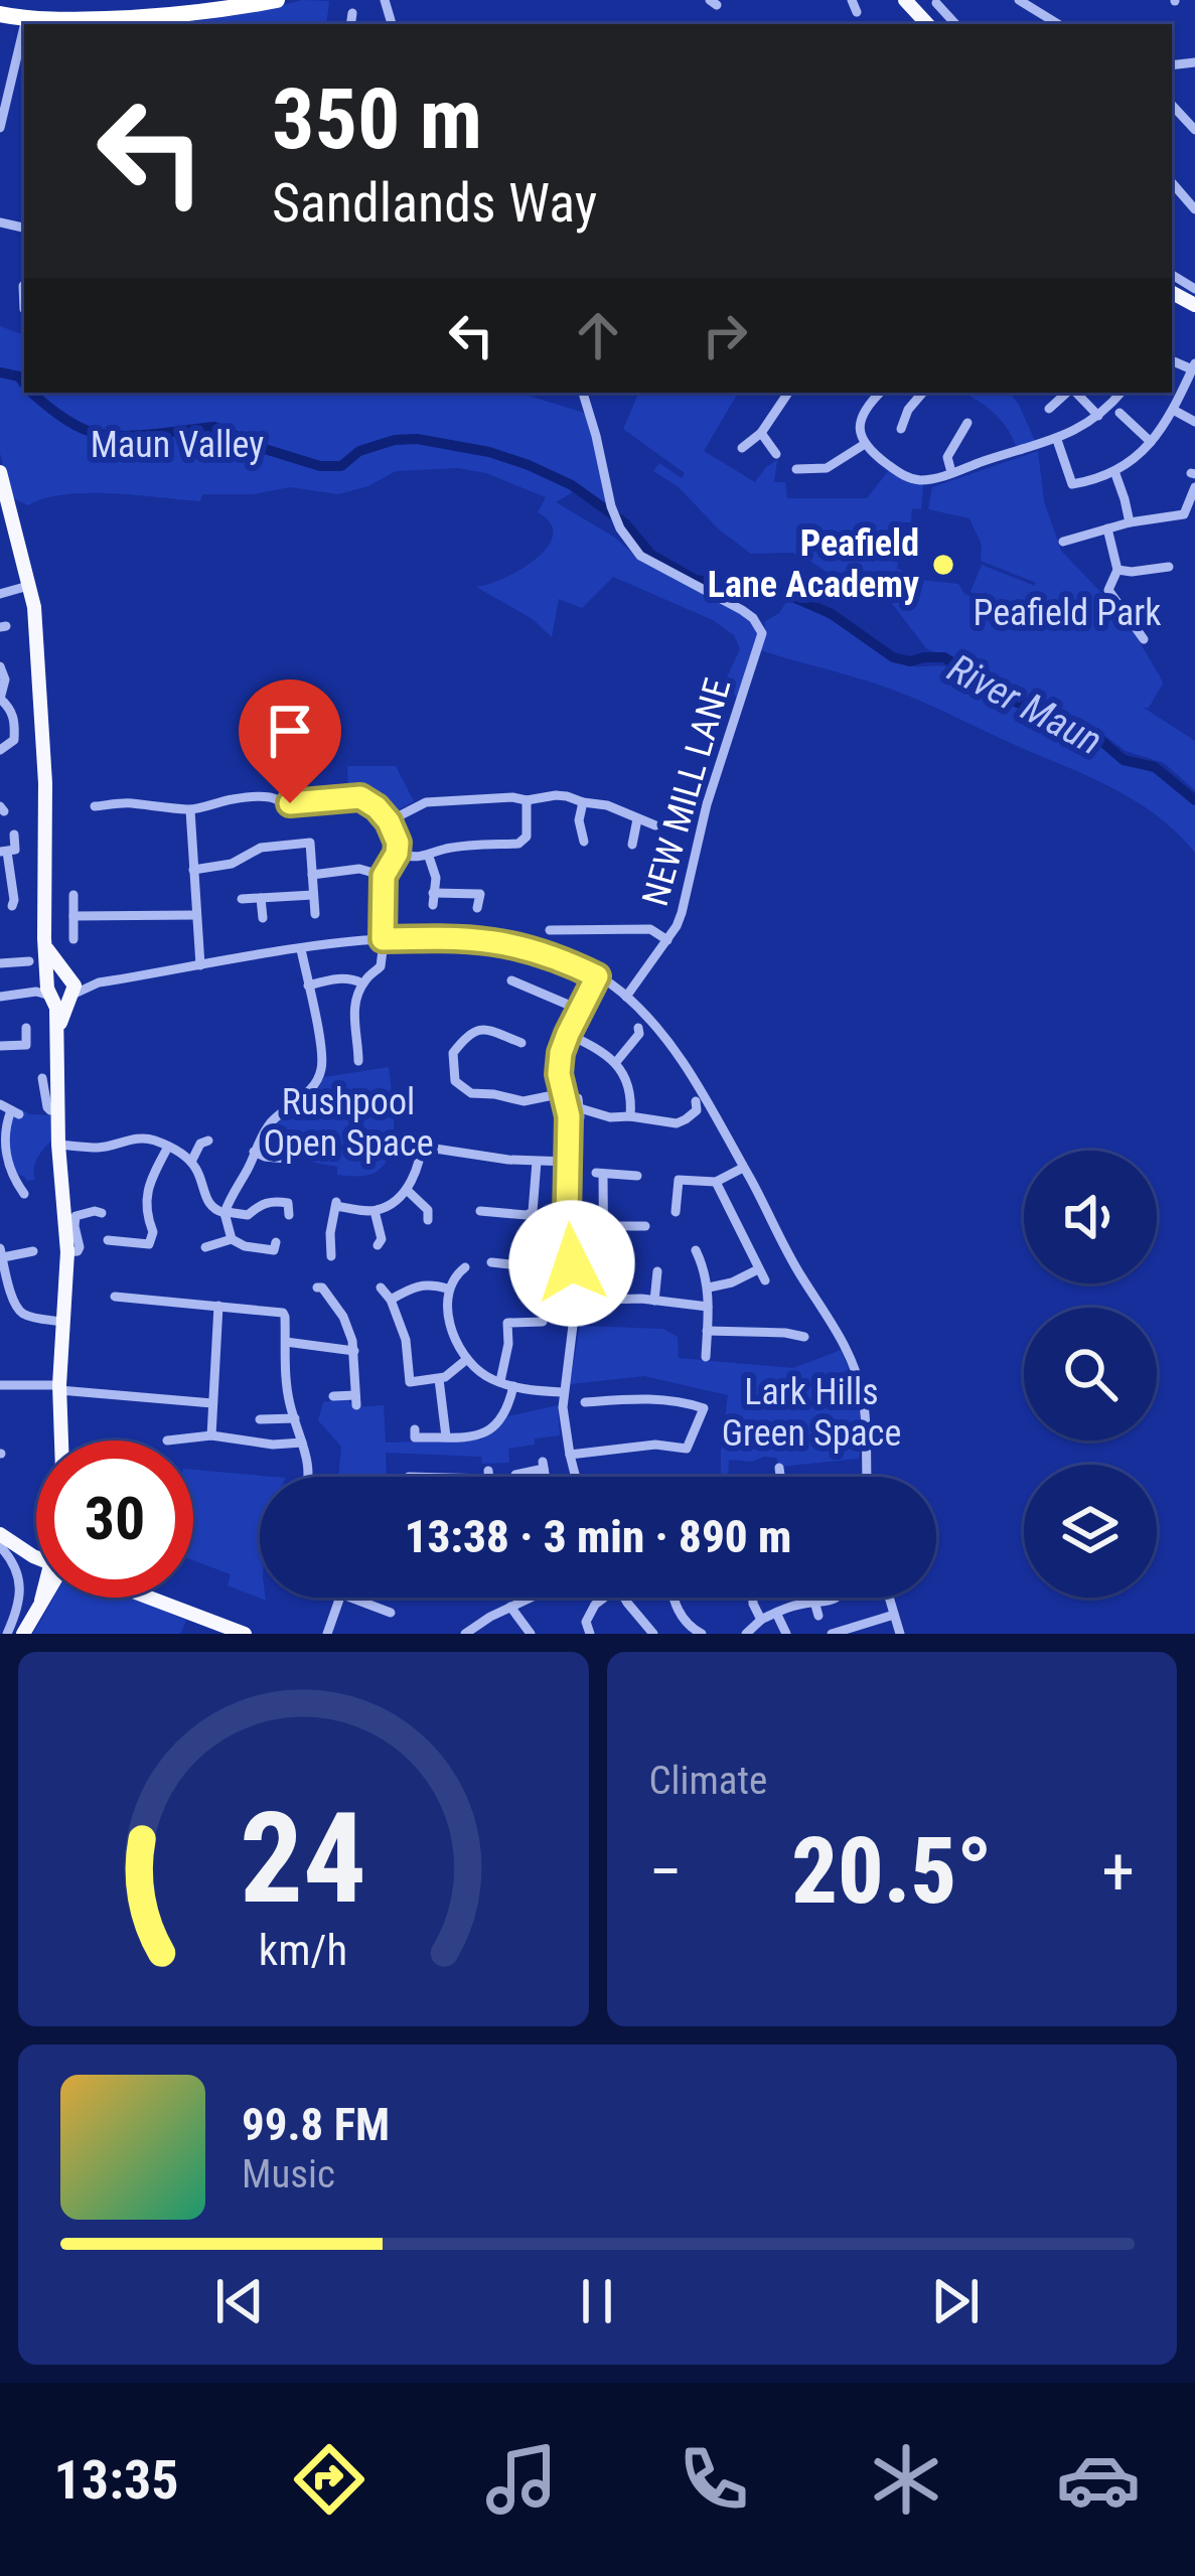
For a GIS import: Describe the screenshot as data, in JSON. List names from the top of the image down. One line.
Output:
{"streets":{"street":["NEW MILL LANE"]},"water":["River Maun"],"parks":["Maun Valley","Peafield Park","Rushpool Open Space","Lark Hills Green Space"],"places":["Peafield Lane Academy"],"page":{"turn":["350 m","Sandlands Way"],"limit":"30","trip":"13:38 · 3 min · 890 m","tile":"Climate","heat":["−","20.5°","+"],"song":["99.8 FM","Music"],"tabs":"13:35","gauge":["24","km/h"]}}
